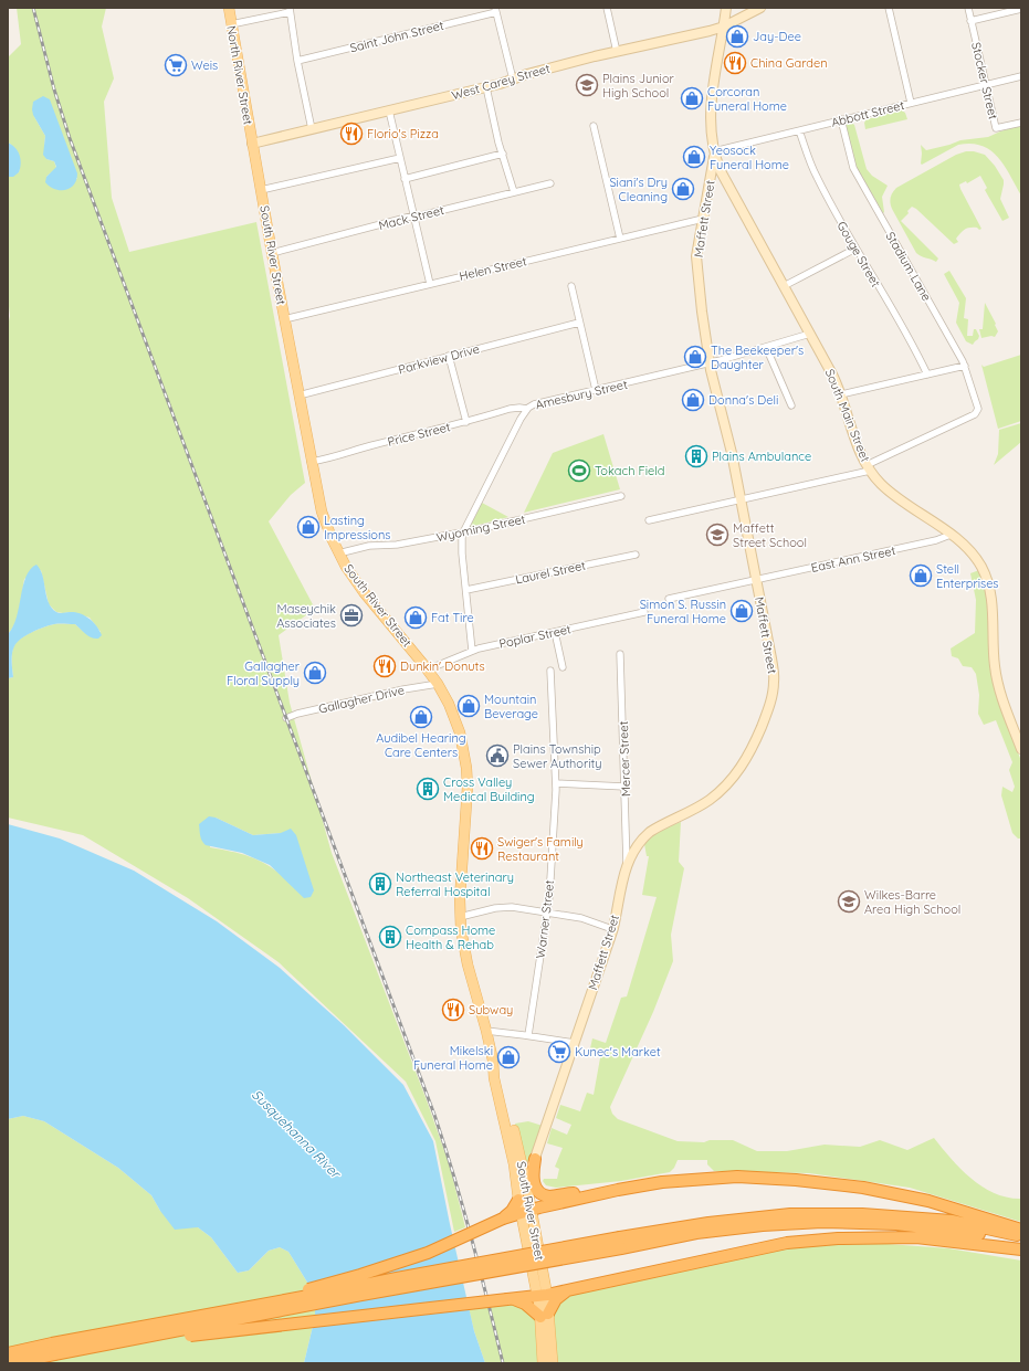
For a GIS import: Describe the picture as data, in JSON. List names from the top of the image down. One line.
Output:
{"streets":{"main road":["North River Street","West Carey Street","Maffett Street","South River Street","South Main Street"],"street":["Saint John Street","Stocker Street","Abbott Street","Mack Street","Gouge Street","Stadium Lane","Helen Street","Parkview Drive","Amesbury Street","Price Street","Wyoming Street","East Ann Street","Laurel Street","Poplar Street","Gallagher Drive","Mercer Street","Warner Street"]},"crossings":[["North River Street","West Carey Street"],["North River Street","South River Street"],["Stocker Street","Abbott Street"],["West Carey Street","South River Street"],["West Carey Street","South Main Street"],["Abbott Street","Maffett Street"],["Abbott Street","Gouge Street"],["Abbott Street","Stadium Lane"],["Abbott Street","South Main Street"],["Mack Street","South River Street"],["Maffett Street","South River Street"],["Maffett Street","Helen Street"],["Maffett Street","Amesbury Street"],["Maffett Street","South Main Street"],["Maffett Street","East Ann Street"],["Maffett Street","Mercer Street"],["South River Street","Helen Street"],["South River Street","Parkview Drive"],["South River Street","Price Street"],["South River Street","Wyoming Street"],["South River Street","Poplar Street"],["South River Street","Gallagher Drive"],["Stadium Lane","South Main Street"],["Amesbury Street","South Main Street"],["Amesbury Street","Price Street"],["Amesbury Street","Wyoming Street"],["Amesbury Street","Laurel Street"],["Amesbury Street","Poplar Street"],["South Main Street","East Ann Street"]],"water":["Susquehanna River"],"places":{"shop":["Jay-Dee","Corcoran Funeral Home","Yeosock Funeral Home","Siani's Dry Cleaning","The Beekeeper's Daughter","Donna's Deli","Lasting Impressions","Stell Enterprises","Simon S. Russin Funeral Home","Fat Tire","Gallagher Floral Supply","Mountain Beverage","Audibel Hearing Care Centers","Mikelski Funeral Home"],"restaurant":["China Garden","Florio's Pizza","Dunkin' Donuts","Swiger's Family Restaurant","Subway"],"supermarket":["Weis","Kunec's Market"],"school or university":["Plains Junior High School","Maffett Street School","Wilkes-Barre Area High School"],"building":["Plains Ambulance","Cross Valley Medical Building","Northeast Veterinary Referral Hospital","Compass Home Health & Rehab"],"sports":["Tokach Field"],"office":["Maseychik Associates"],"public building":["Plains Township Sewer Authority"]}}
